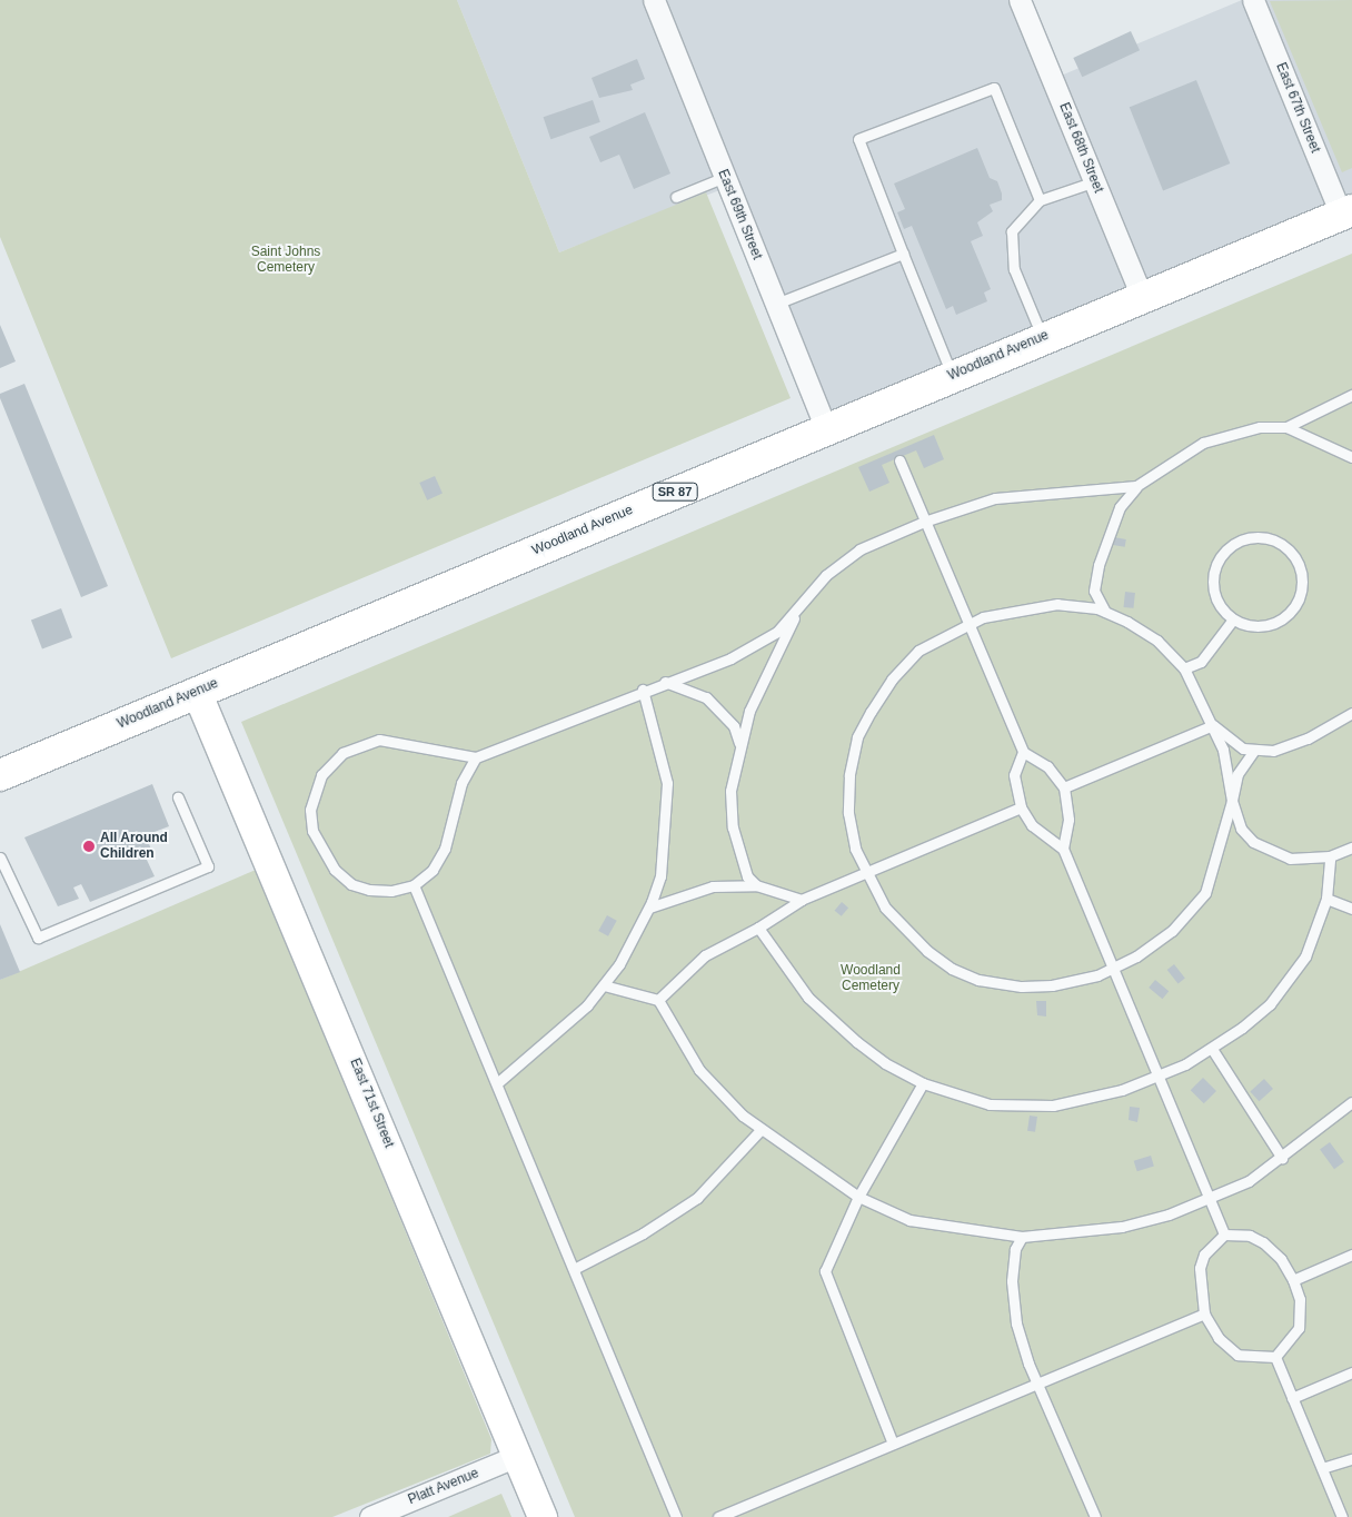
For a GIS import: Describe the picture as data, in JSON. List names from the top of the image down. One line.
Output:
{"streets":{"main road":["Woodland Avenue","SR 87"],"street":["East 67th Street","East 68th Street","East 69th Street","East 71st Street","Platt Avenue"]},"crossings":[["East 67th Street","Woodland Avenue"],["East 68th Street","Woodland Avenue"],["East 69th Street","Woodland Avenue"],["Woodland Avenue","East 71st Street"],["East 71st Street","Platt Avenue"]],"parks":["Saint Johns Cemetery","Woodland Cemetery"],"places":["All Around Children"]}
